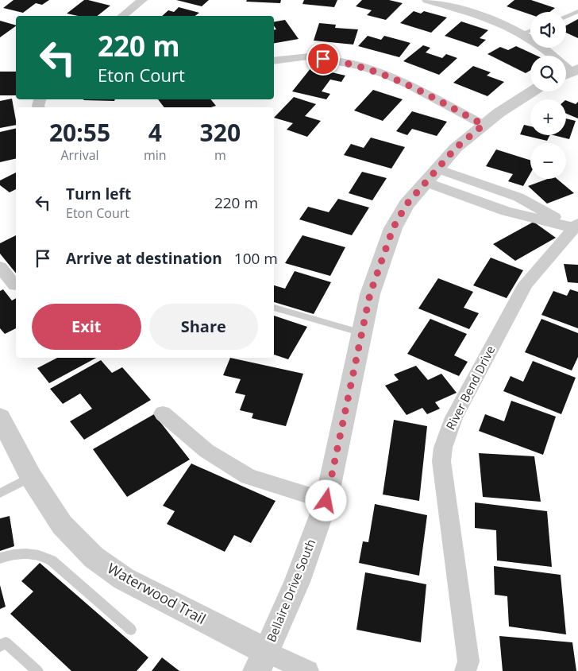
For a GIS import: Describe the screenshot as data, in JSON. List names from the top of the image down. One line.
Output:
{"streets":{"street":["River Bend Drive","Bellaire Drive South","Waterwood Trail"]},"crossings":[["Bellaire Drive South","Waterwood Trail"]],"page":{"map_buttons":["+","−"],"turn":["220 m","Eton Court"],"eta":["20:55","Arrival","4","min","320","m"],"list":[{"name":"Turn left","note":"Eton Court","value":"220 m"},{"name":"Arrive at destination","value":"100 m"}],"buttons":["Exit","Share"]}}
